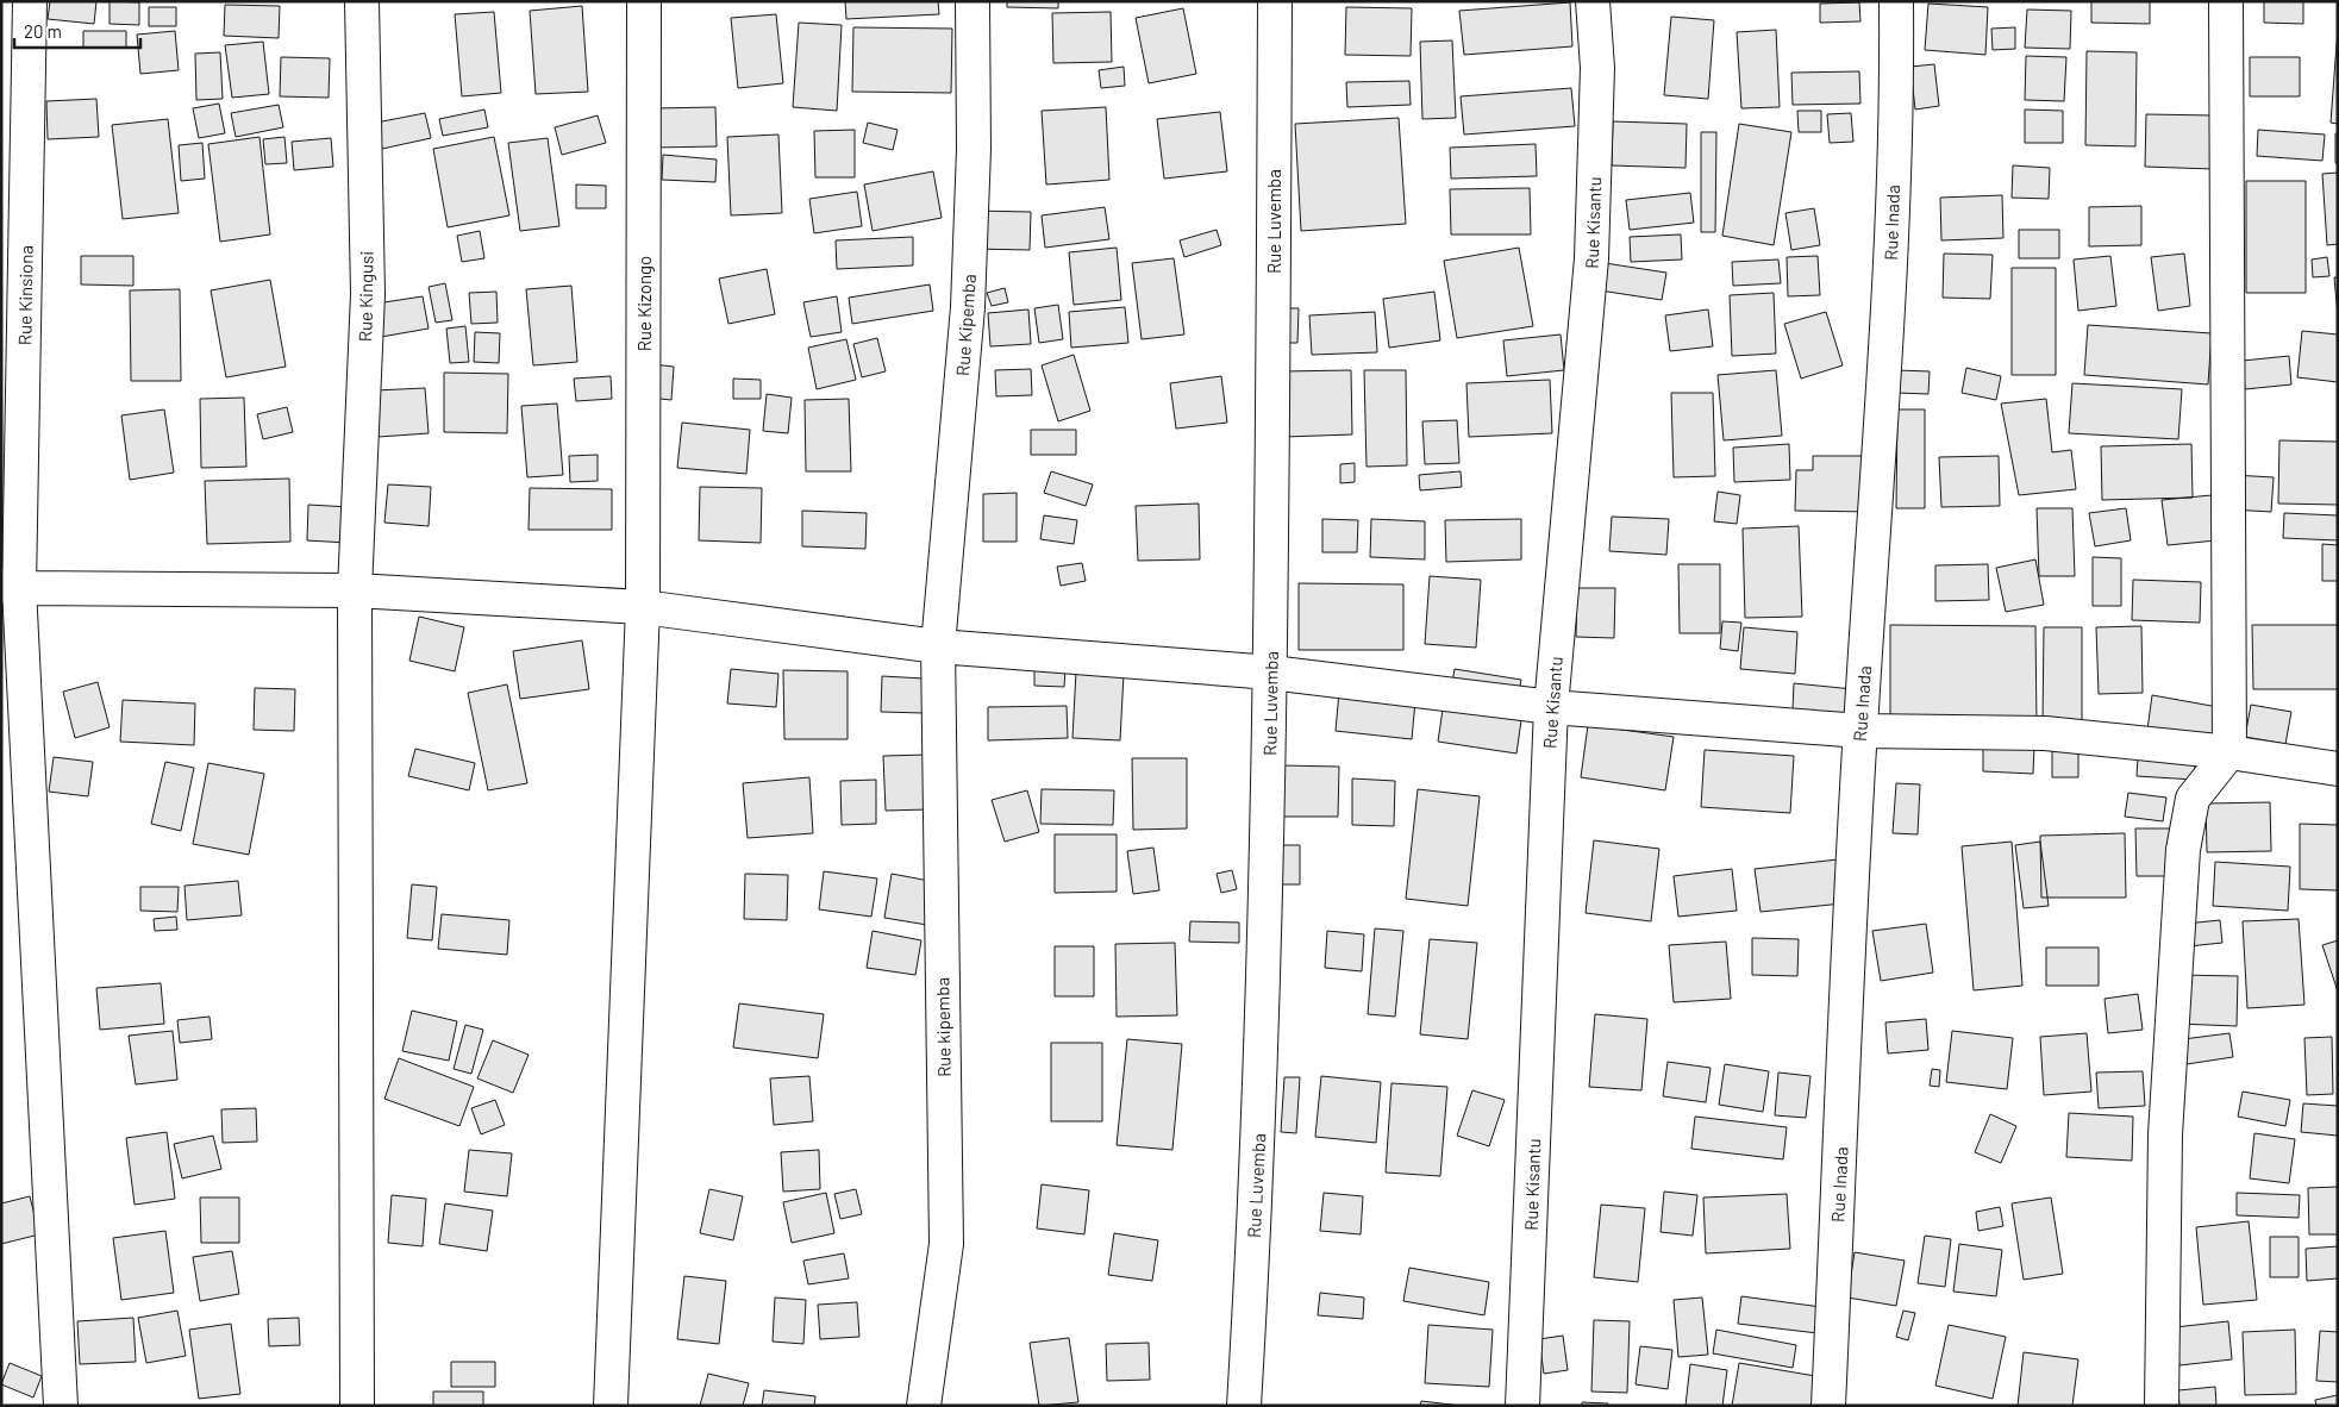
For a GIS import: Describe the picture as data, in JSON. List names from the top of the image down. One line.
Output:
{"streets":{"street":["Rue Luvemba","Rue Kisantu","Rue Inada","Rue Kinsiona","Rue Kingusi","Rue Kizongo","Rue Kipemba","Rue kipemba"]},"crossings":[["Rue Kipemba","Rue kipemba"]],"scale_bar":"20 m"}
